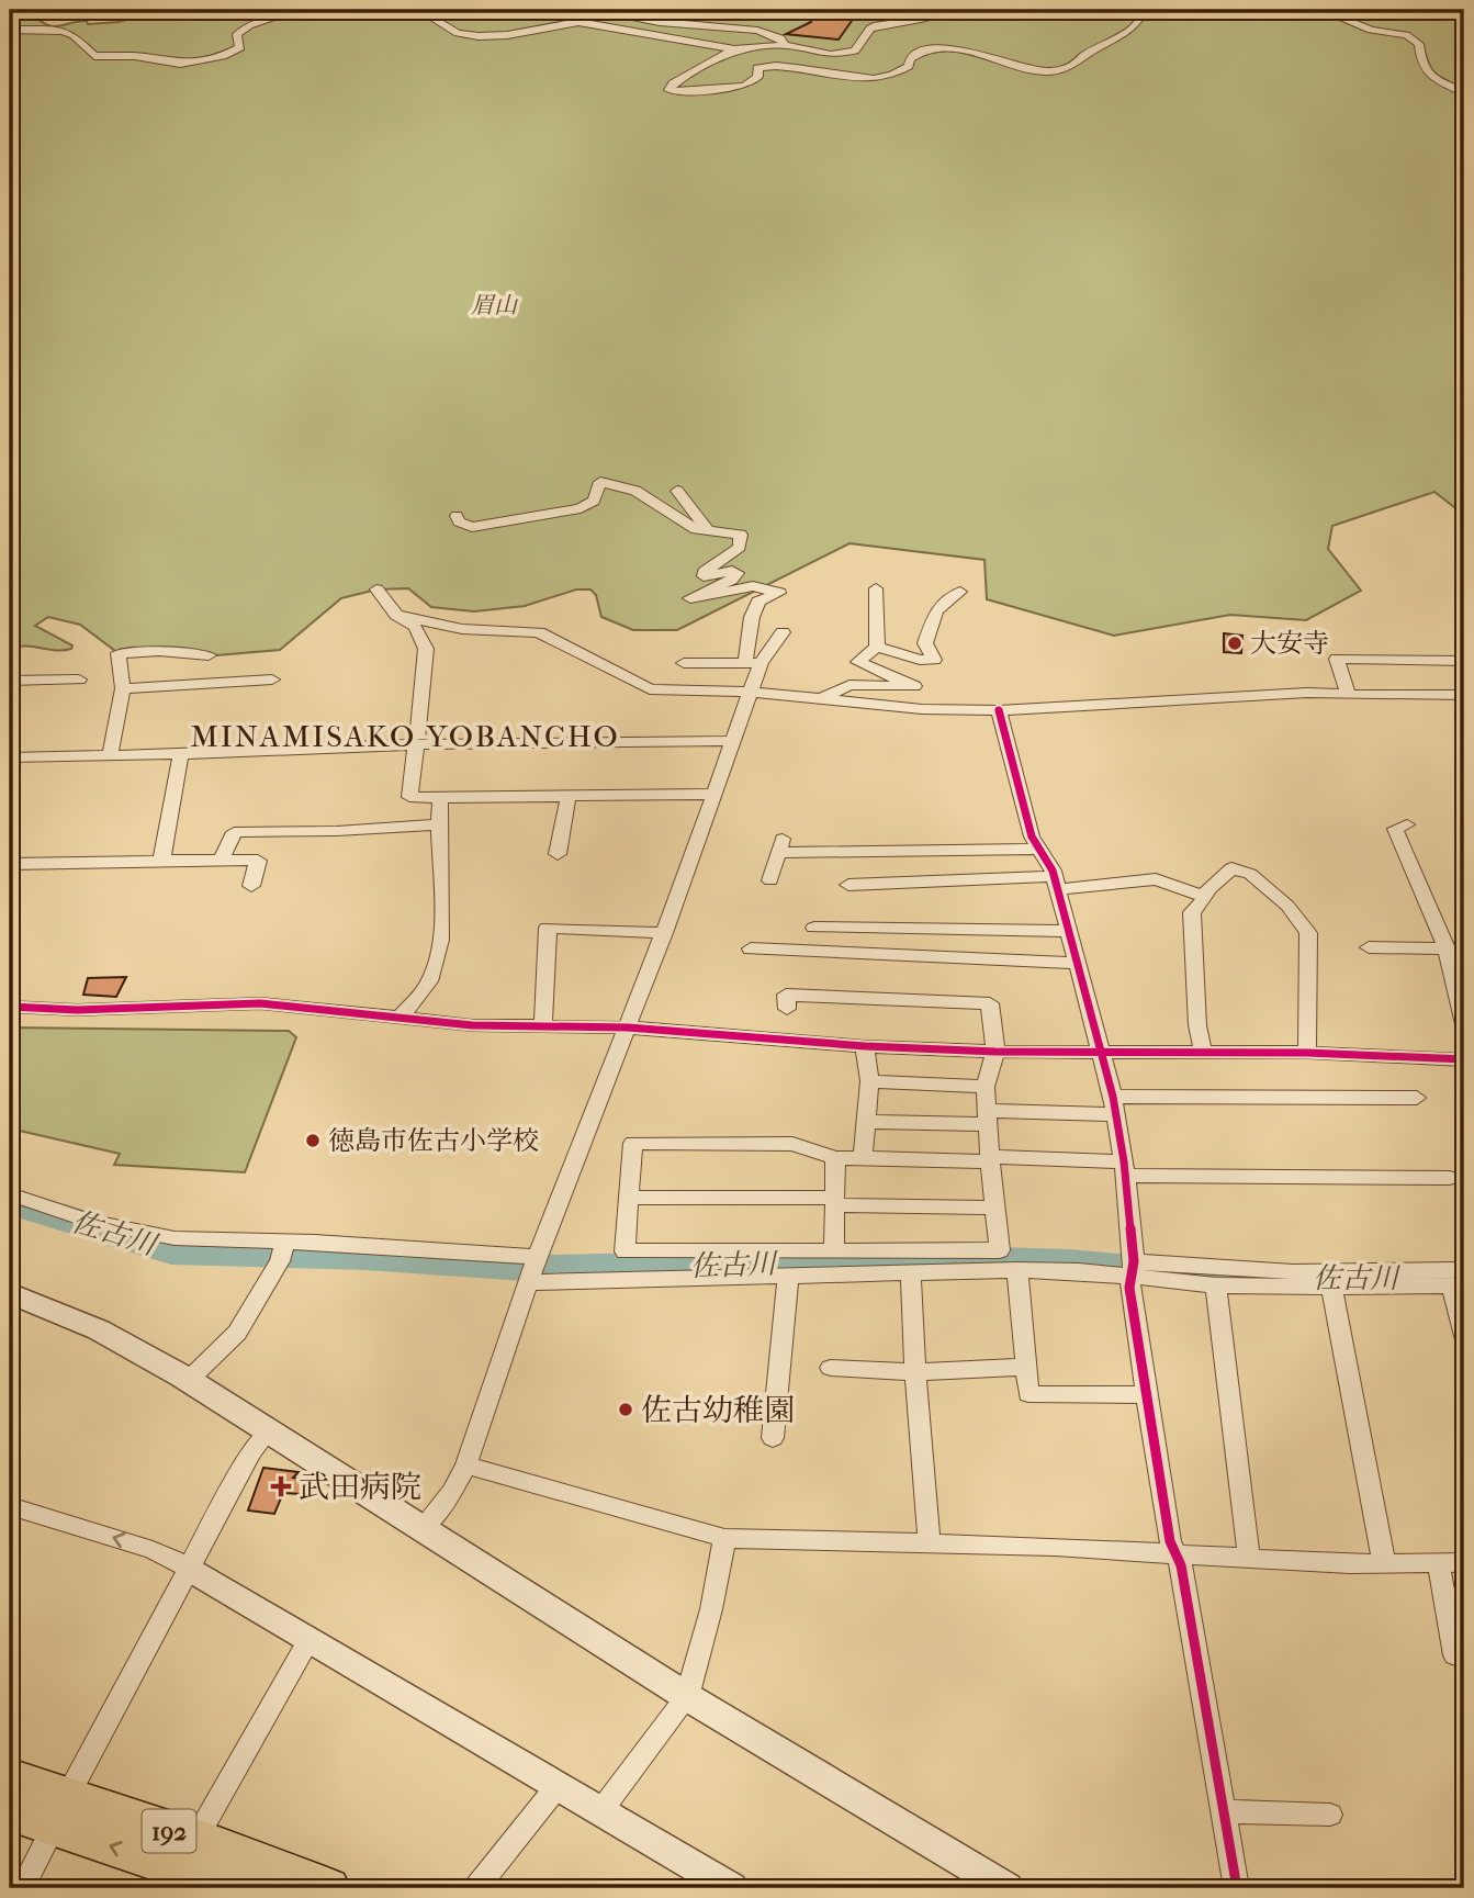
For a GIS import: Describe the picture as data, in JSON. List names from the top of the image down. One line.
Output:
{"streets":{"highway":["192"]},"districts":["MINAMISAKO-YOBANCHO"],"water":["佐古川"],"parks":["眉山"],"places":{"other":["大安寺","徳島市佐古小学校","佐古幼稚園"],"health":["武田病院"]}}
